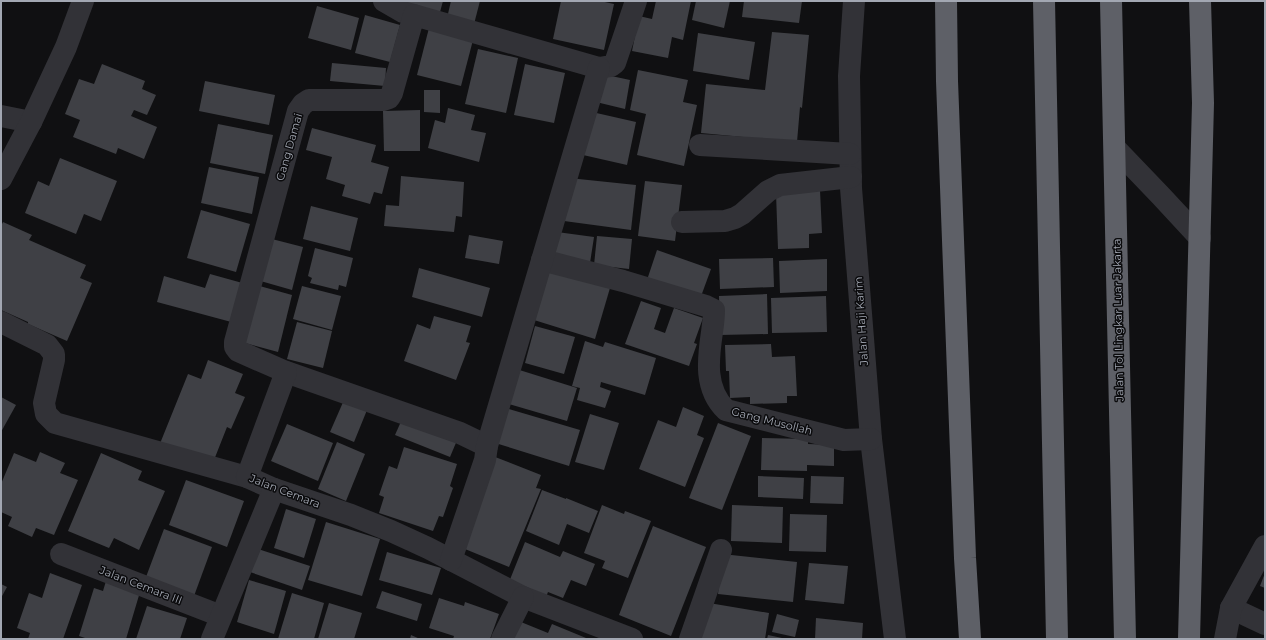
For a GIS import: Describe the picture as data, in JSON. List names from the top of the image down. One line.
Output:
{"streets":{"highway":["Jalan Tol Lingkar Luar Jakarta"],"street":["Gang Damai","Jalan Haji Karim","Gang Musollah","Jalan Cemara","Jalan Cemara III"]},"crossings":[["Jalan Haji Karim","Gang Musollah"]]}
